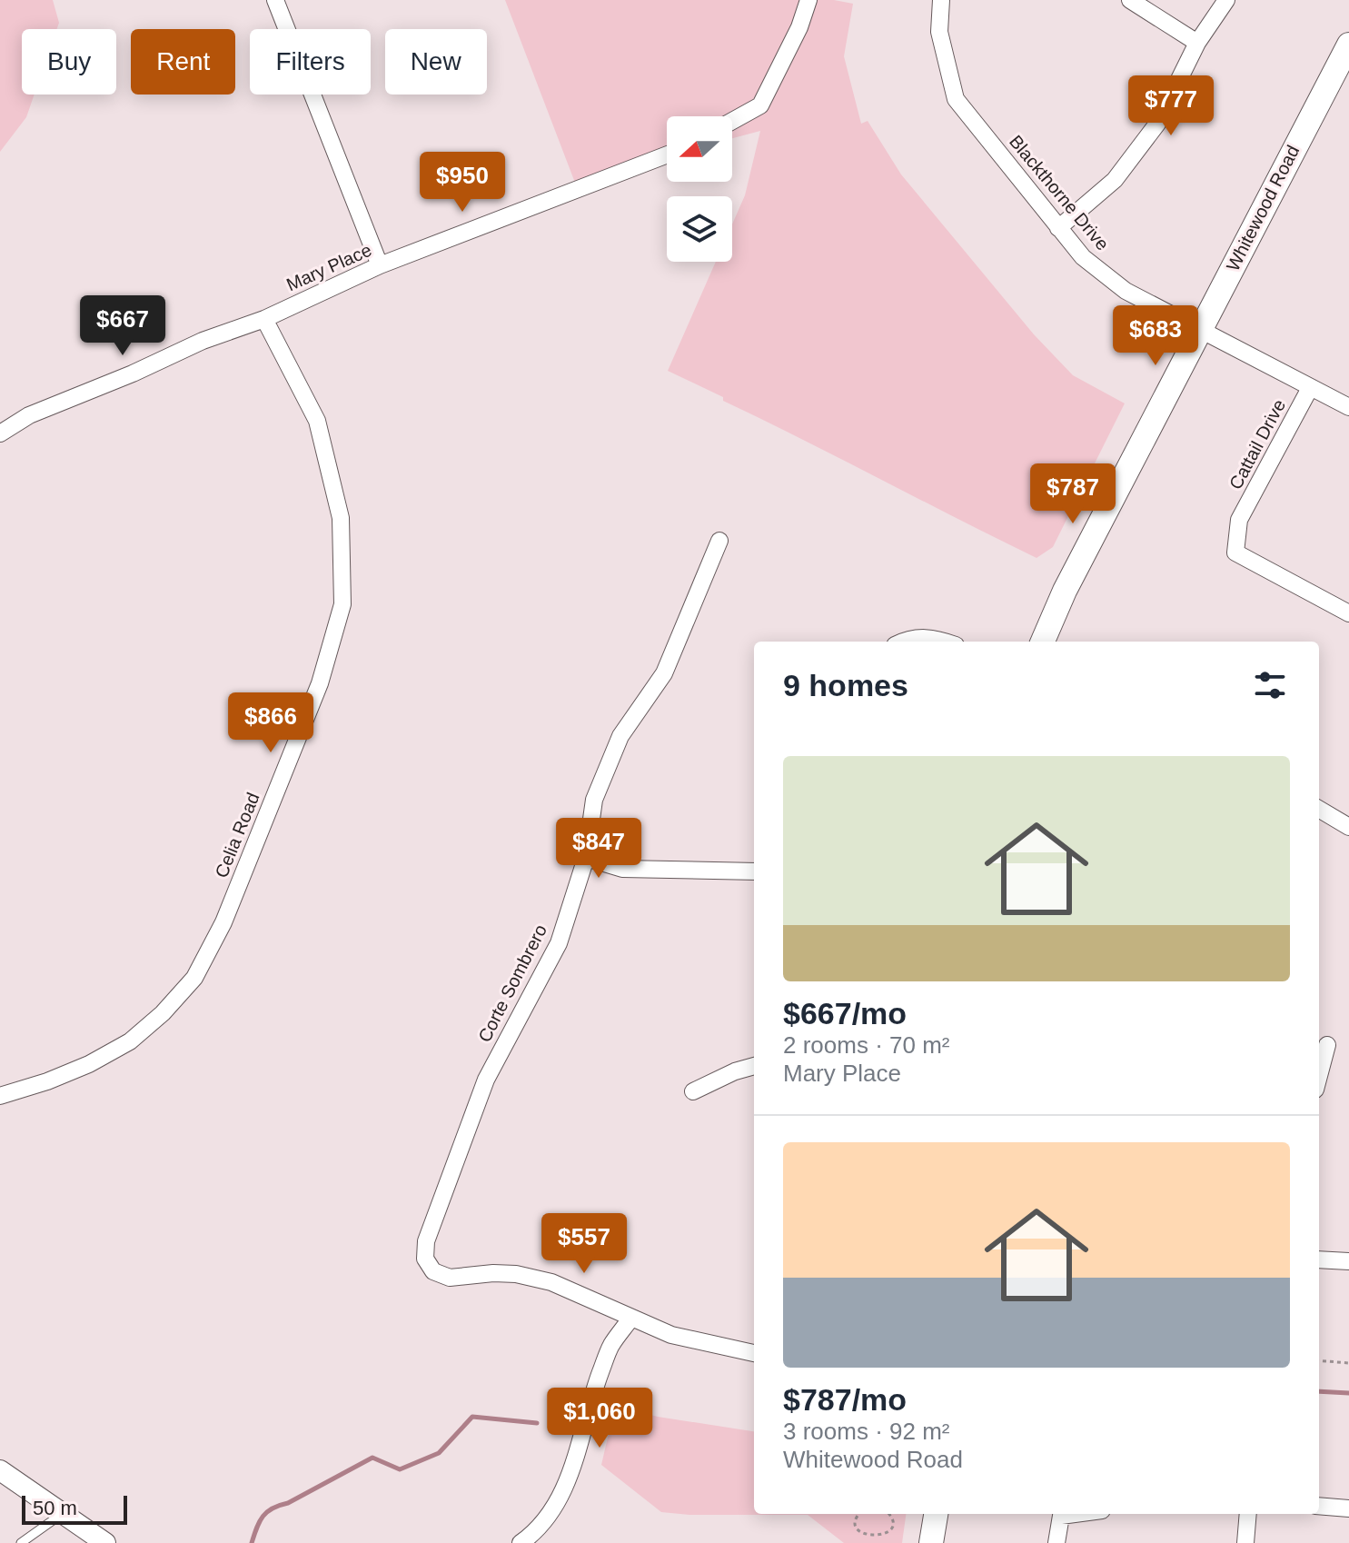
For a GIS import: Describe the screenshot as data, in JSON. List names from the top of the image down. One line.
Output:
{"streets":{"main road":["Whitewood Road"],"street":["Blackthorne Drive","Mary Place","Cattail Drive","Celia Road","Corte Sombrero"]},"crossings":[["Blackthorne Drive","Whitewood Road"],["Blackthorne Drive","Cattail Drive"],["Mary Place","Celia Road"]],"scale_bar":"50 m","north":"left","page":{"chip":["Buy","Rent","Filters","New"],"price":["$777","$950","$667","$683","$787","$866","$847","$557","$1,060"],"heading":"9 homes","list":[{"name":"$667/mo","note":"2 rooms · 70 m² · Mary Place"},{"name":"$787/mo","note":"3 rooms · 92 m² · Whitewood Road"}],"scale":"50 m"}}
